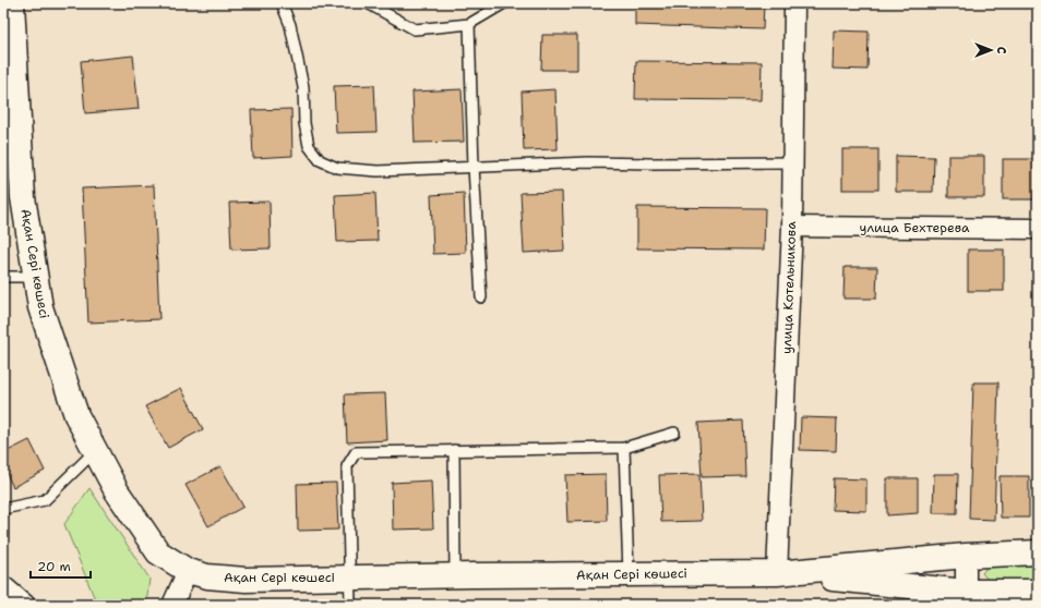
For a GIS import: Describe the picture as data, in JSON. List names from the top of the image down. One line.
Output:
{"streets":{"street":["улица Бехтерева","Ақан Сері көшесі","улица Котельникова"]},"crossings":[["улица Бехтерева","улица Котельникова"],["Ақан Сері көшесі","улица Котельникова"]],"scale_bar":"20 m","north":"right"}
